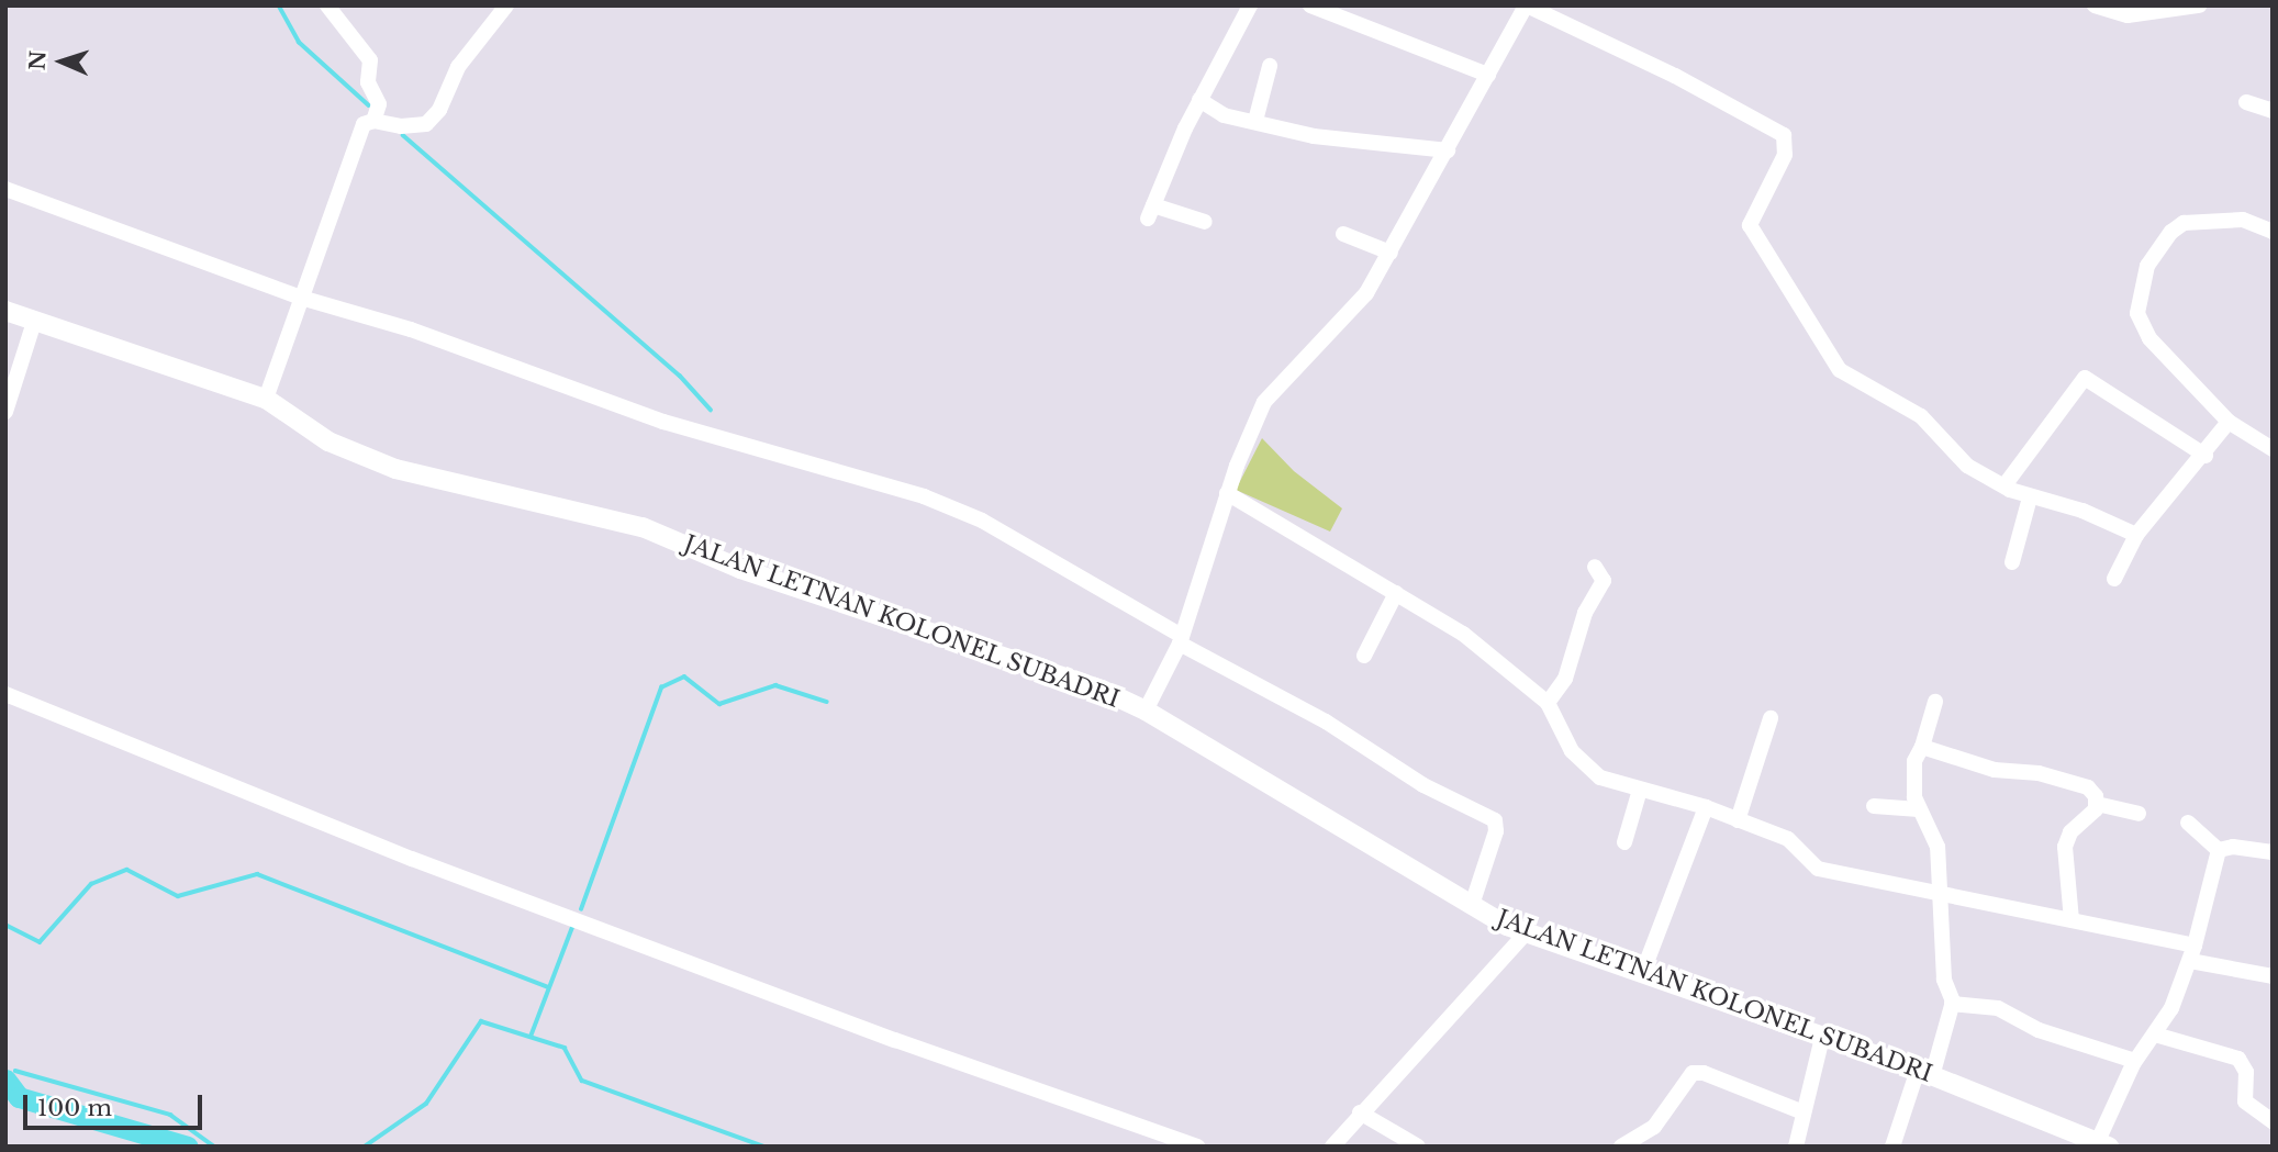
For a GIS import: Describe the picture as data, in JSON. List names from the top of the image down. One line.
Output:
{"streets":{"main road":["JALAN LETNAN KOLONEL SUBADRI"]},"scale_bar":"100 m","north":"left"}
